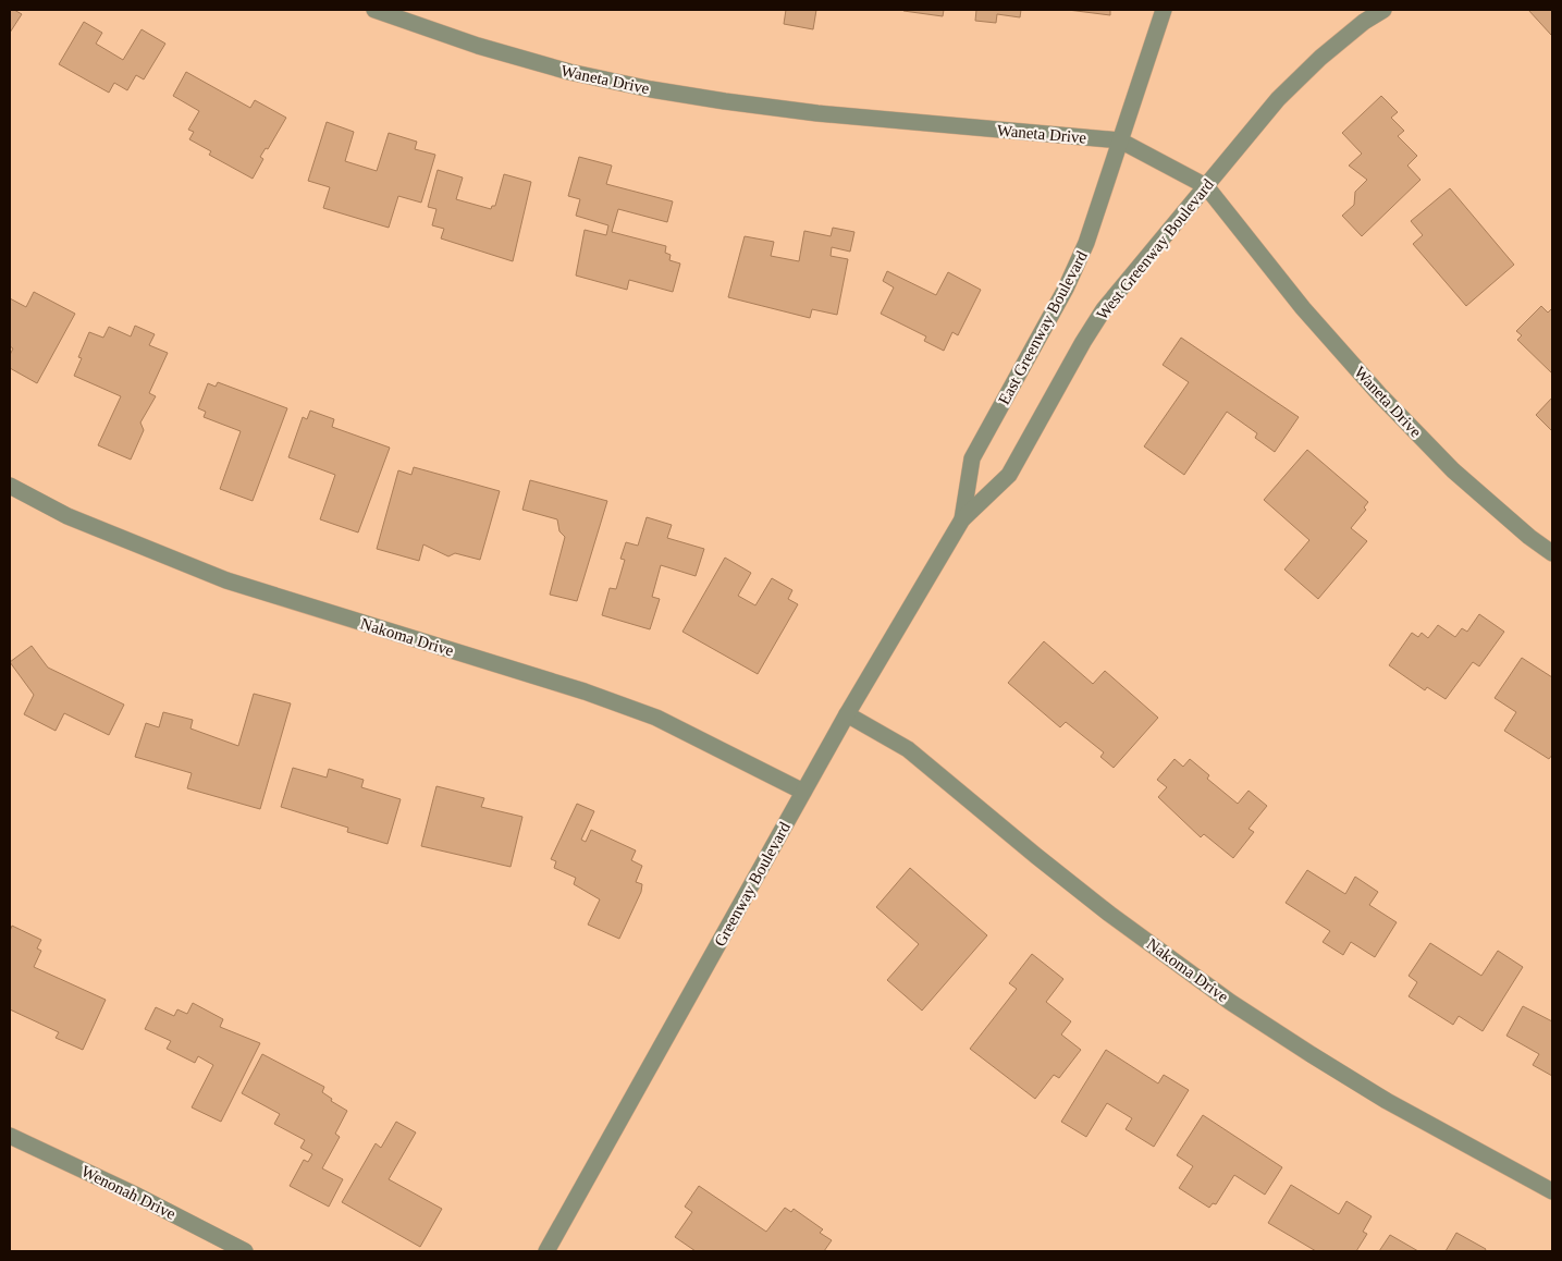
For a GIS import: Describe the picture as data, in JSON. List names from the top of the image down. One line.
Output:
{"streets":{"street":["Waneta Drive","West Greenway Boulevard","East Greenway Boulevard","Nakoma Drive","Greenway Boulevard","Wenonah Drive"]},"crossings":[["Waneta Drive","West Greenway Boulevard"],["Waneta Drive","East Greenway Boulevard"],["West Greenway Boulevard","East Greenway Boulevard"],["West Greenway Boulevard","Greenway Boulevard"],["East Greenway Boulevard","Greenway Boulevard"],["Nakoma Drive","Greenway Boulevard"]]}
